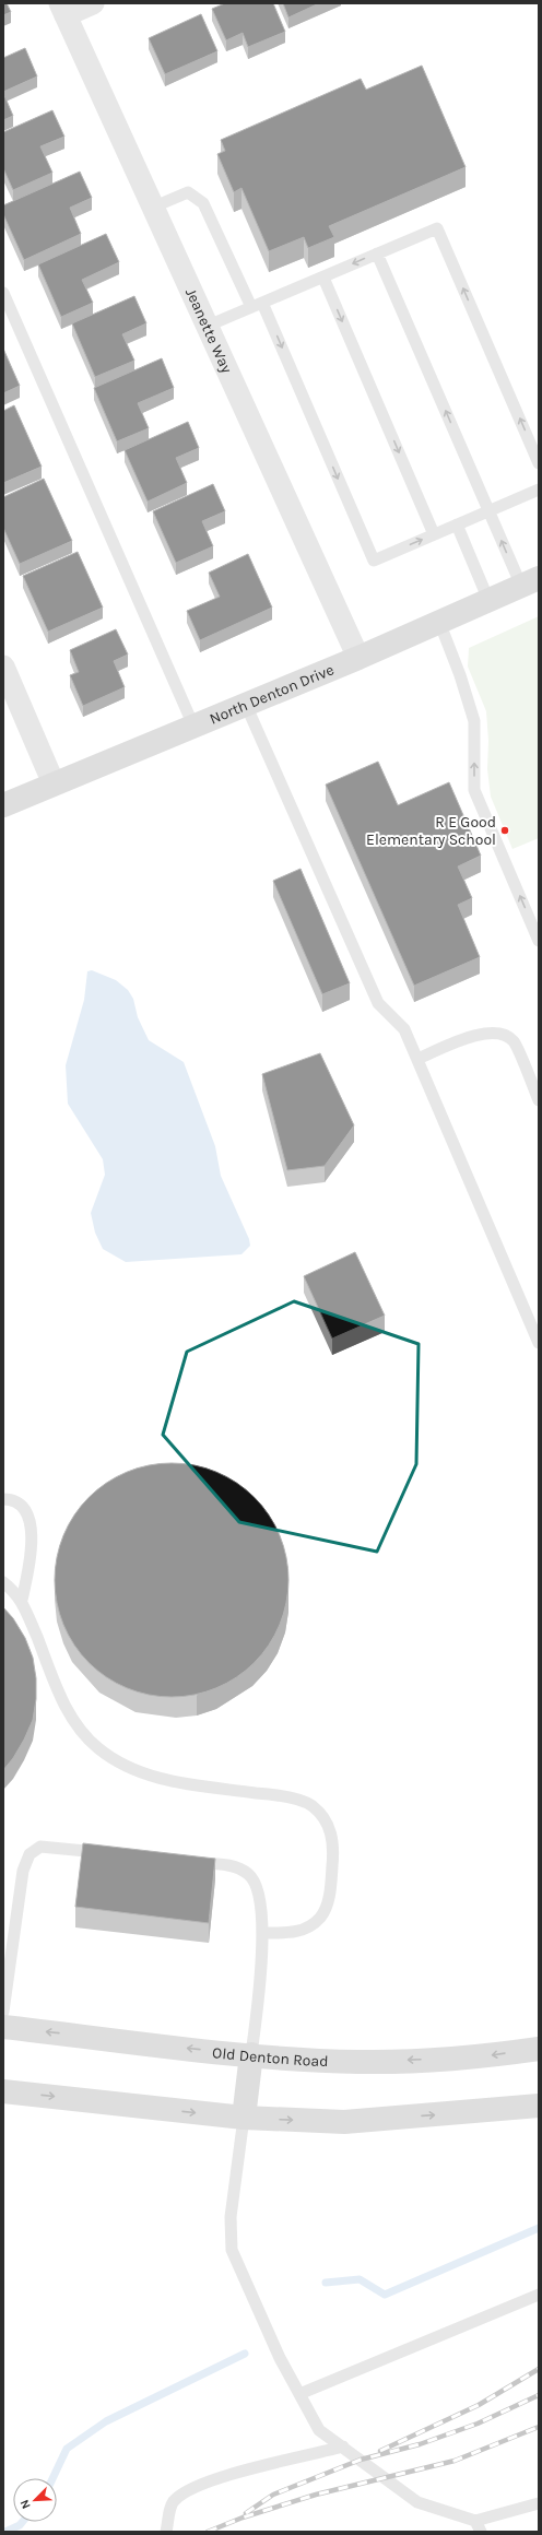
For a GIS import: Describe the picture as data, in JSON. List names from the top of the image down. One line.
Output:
{"streets":{"main road":["North Denton Drive","Old Denton Road"],"street":["Jeanette Way"]},"crossings":[["Jeanette Way","North Denton Drive"]],"places":["R E Good Elementary School"],"north":"bottom left"}
